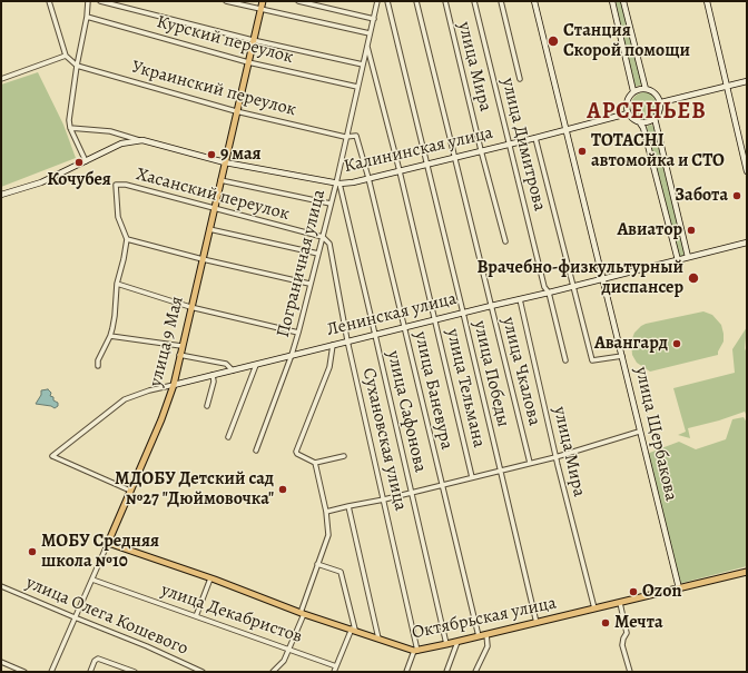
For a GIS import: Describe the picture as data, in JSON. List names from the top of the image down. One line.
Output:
{"streets":{"main road":["Калининская улица","Ленинская улица","улица 9 Мая","улица Щербакова","Октябрьская улица"],"street":["Курский переулок","улица Мира","Украинский переулок","улица Димитрова","Хасанский переулок","Пограничная улица","улица Чкалова","улица Победы","улица Тельмана","улица Баневура","улица Сафонова","Сухановская улица","улица Декабристов","улица Олега Кошевого"]},"crossings":[["Курский переулок","Пограничная улица"],["Курский переулок","улица 9 Мая"],["улица Мира","Калининская улица"],["улица Мира","Ленинская улица"],["улица Мира","Октябрьская улица"],["Украинский переулок","Пограничная улица"],["Украинский переулок","улица 9 Мая"],["Украинский переулок","улица Баневура"],["улица Димитрова","Калининская улица"],["улица Димитрова","Ленинская улица"],["Калининская улица","Пограничная улица"],["Калининская улица","улица 9 Мая"],["Калининская улица","улица Чкалова"],["Калининская улица","улица Победы"],["Калининская улица","улица Тельмана"],["Калининская улица","улица Баневура"],["Калининская улица","улица Сафонова"],["Калининская улица","улица Щербакова"],["Хасанский переулок","Пограничная улица"],["Хасанский переулок","улица 9 Мая"],["Хасанский переулок","Сухановская улица"],["Пограничная улица","Ленинская улица"],["Пограничная улица","улица Тельмана"],["Пограничная улица","улица Баневура"],["Пограничная улица","улица Сафонова"],["Пограничная улица","Сухановская улица"],["Ленинская улица","улица 9 Мая"],["Ленинская улица","улица Чкалова"],["Ленинская улица","улица Победы"],["Ленинская улица","улица Тельмана"],["Ленинская улица","улица Баневура"],["Ленинская улица","улица Сафонова"],["Ленинская улица","улица Щербакова"],["Ленинская улица","Сухановская улица"],["улица 9 Мая","улица Декабристов"],["улица 9 Мая","улица Олега Кошевого"],["улица 9 Мая","Октябрьская улица"],["улица Победы","Октябрьская улица"],["улица Баневура","Октябрьская улица"],["улица Сафонова","Октябрьская улица"],["улица Щербакова","Октябрьская улица"],["Сухановская улица","Октябрьская улица"]],"districts":["АРСЕНЬЕВ"],"places":["Станция Скорой помощи","TOTACHI автомойка и СТО","9 мая","Кочубея","Забота","Авиатор","Врачебно-физкультурный диспансер","Авангард","МДОБУ Детский сад №27 \"Дюймовочка\"","МОБУ Средняя школа №10","Ozon","Мечта"]}
